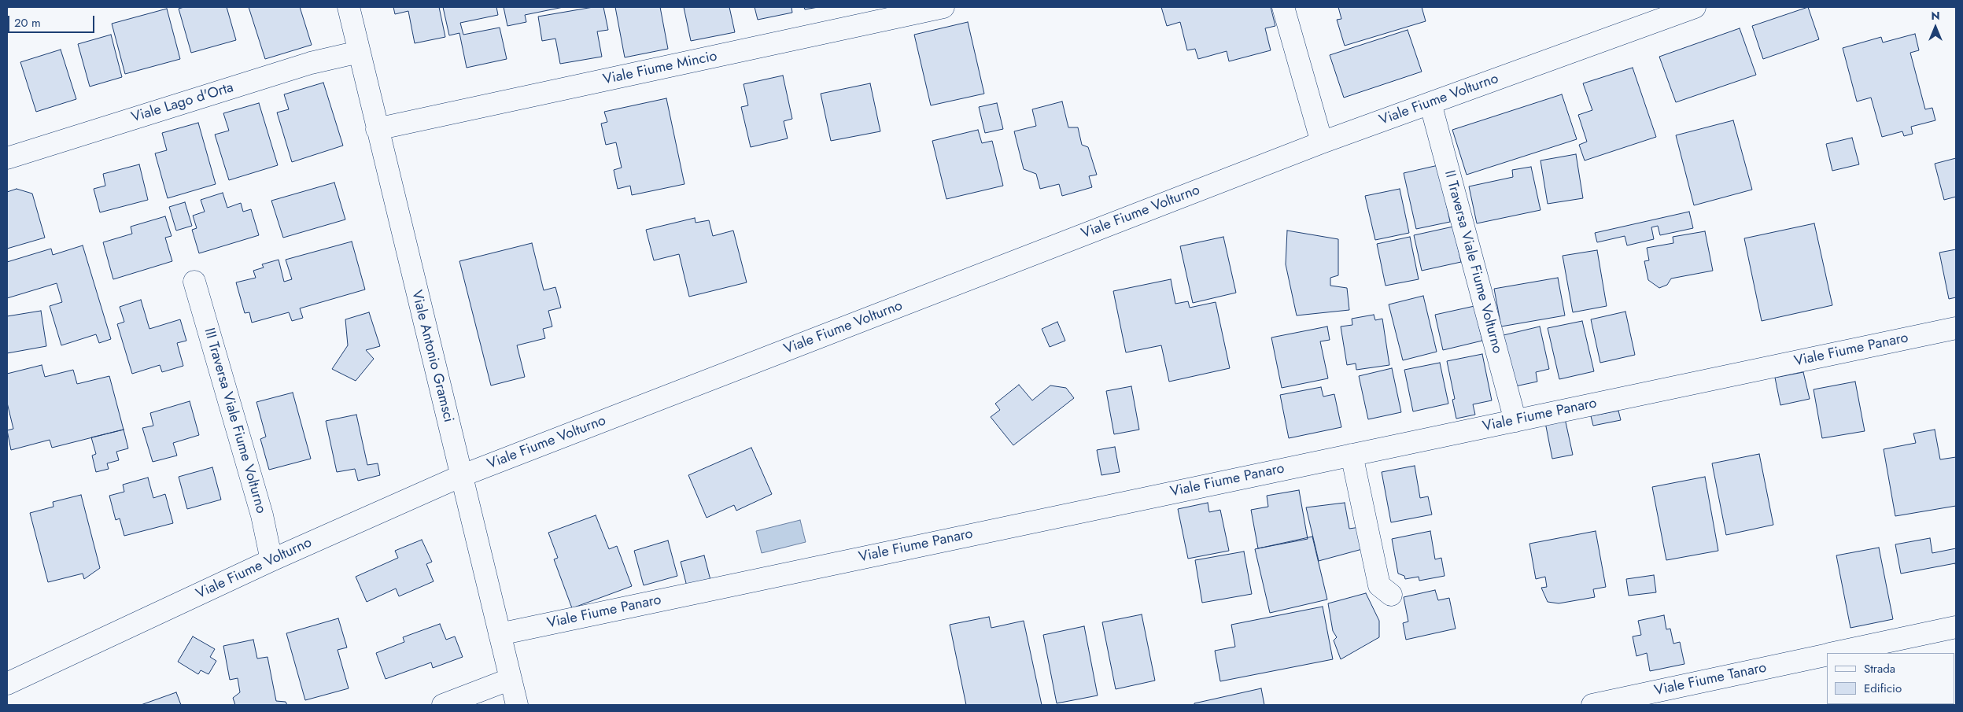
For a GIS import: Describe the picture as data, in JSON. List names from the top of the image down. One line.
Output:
{"streets":{"street":["Viale Fiume Mincio","Viale Fiume Volturno","Viale Lago d'Orta","II Traversa Viale Fiume Volturno","Viale Fiume Panaro","Viale Antonio Gramsci","III Traversa Viale Fiume Volturno","Viale Fiume Tanaro"]},"crossings":[["Viale Fiume Mincio","Viale Antonio Gramsci"],["Viale Fiume Volturno","II Traversa Viale Fiume Volturno"],["Viale Fiume Volturno","Viale Antonio Gramsci"],["Viale Fiume Volturno","III Traversa Viale Fiume Volturno"],["Viale Lago d'Orta","Viale Antonio Gramsci"],["II Traversa Viale Fiume Volturno","Viale Fiume Panaro"],["Viale Fiume Panaro","Viale Antonio Gramsci"]],"legend":["Strada","Edificio"],"scale_bar":"20 m","north":"top"}
